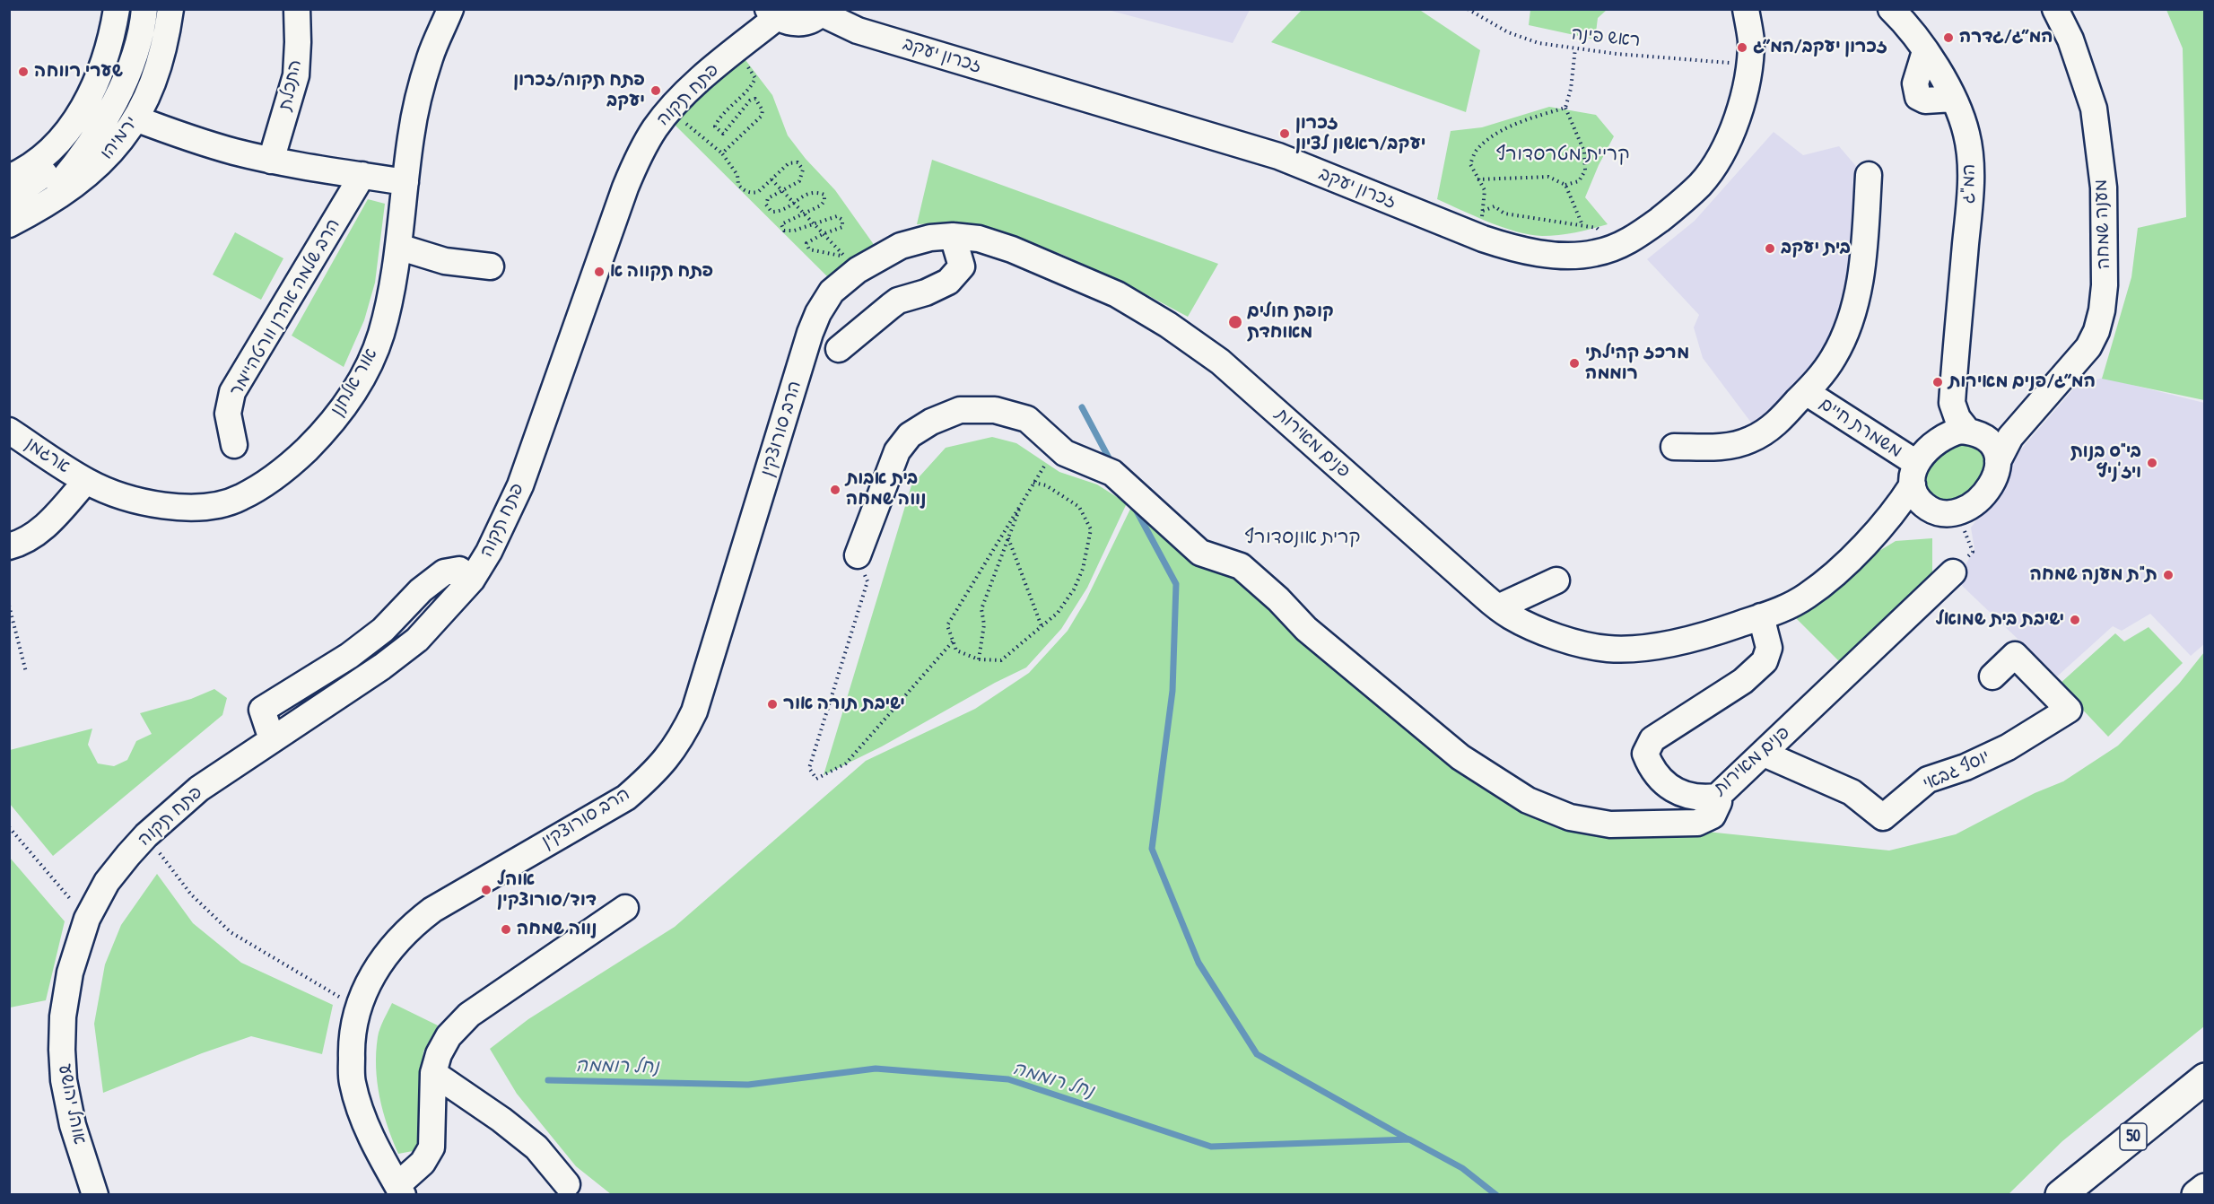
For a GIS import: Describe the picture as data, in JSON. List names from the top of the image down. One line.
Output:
{"streets":{"highway":["50"],"street":["זכרון יעקב","התכלת","פתח תקוה","ירמיהו","המ\"ג","מענה שמחה","הרב שלמה אהרן וורטהיימר","אור אלחנן","משמרת חיים","הרב סורוצקין","פנים מאירות","ארגמן","יוסף גבאי","אוהל יהושע"],"path":["ראש פינה"]},"crossings":[["ראש פינה","זכרון יעקב"],["פתח תקוה","אוהל יהושע"],["המ\"ג","מענה שמחה"],["המ\"ג","משמרת חיים"],["המ\"ג","פנים מאירות"],["מענה שמחה","משמרת חיים"],["מענה שמחה","פנים מאירות"],["אור אלחנן","ארגמן"],["משמרת חיים","פנים מאירות"],["הרב סורוצקין","פנים מאירות"],["פנים מאירות","יוסף גבאי"]],"districts":["קריית מטרסדורף","קרית אונסדורף"],"water":["נחל רוממה"],"places":["המ״ג/גדרה","זכרון יעקב/המ״ג","שערי רווחה","פתח תקוה/זכרון יעקב","זכרון יעקב/ראשון לציון","בית יעקב","פתח תקווה א","קופת חולים מאוחדת","מרכז קהילתי רוממה","המ״ג/פנים מאירות","בי\"ס בנות ויז'ניץ","בית אבות נווה שמחה","ת\"ת מענה שמחה","ישיבת בית שמואל","ישיבת תורה אור","אוהל דוד/סורוצקין","נווה שמחה"]}
